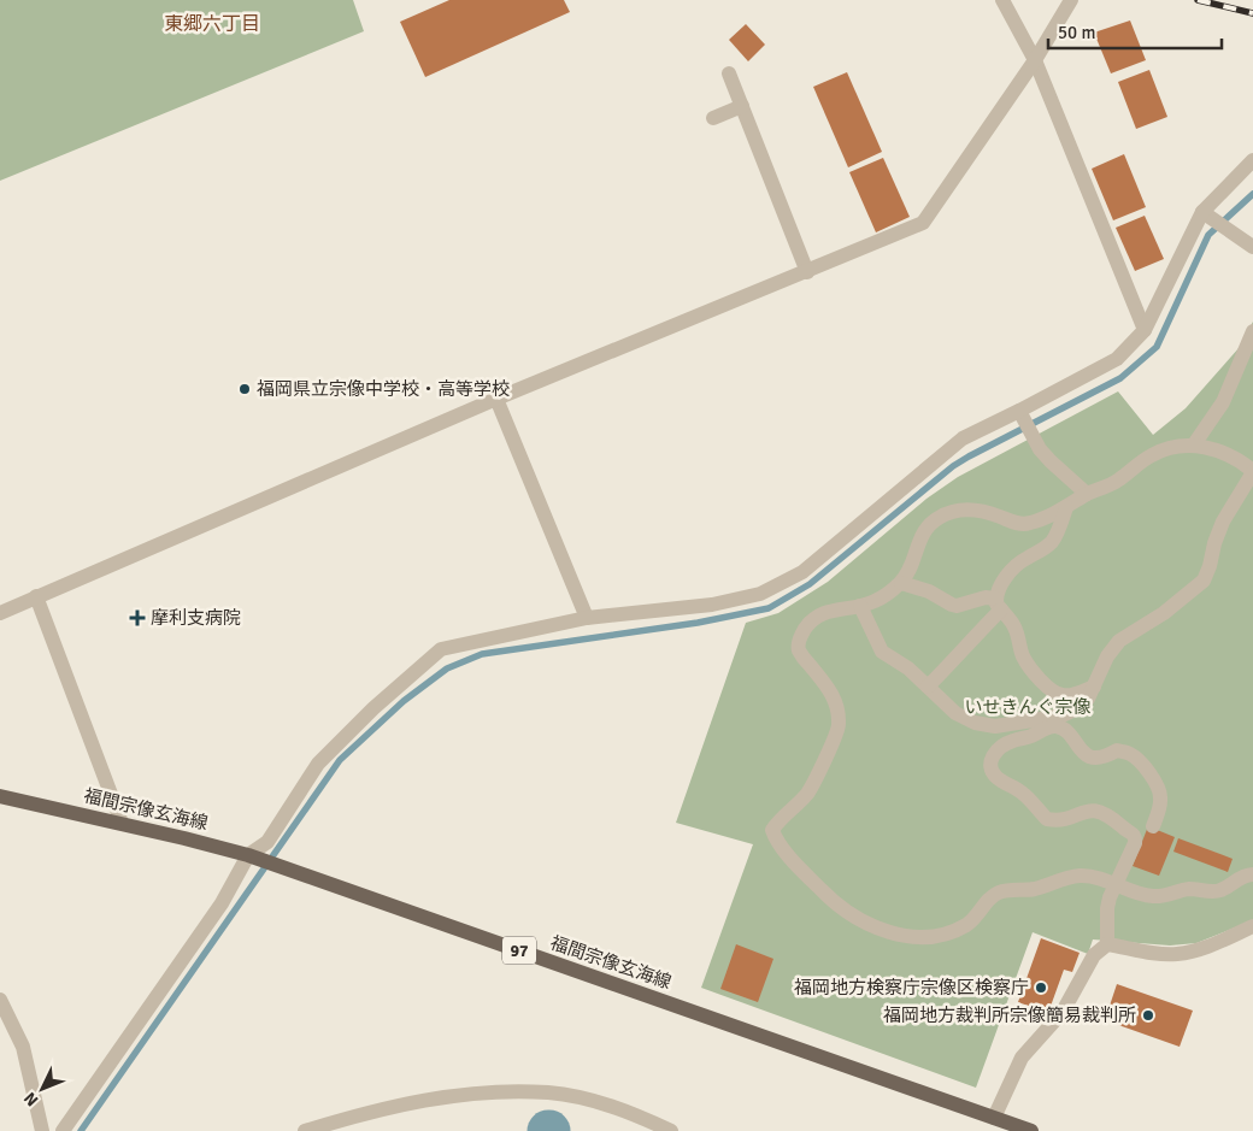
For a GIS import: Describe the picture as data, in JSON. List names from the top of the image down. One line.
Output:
{"streets":{"main road":["福間宗像玄海線","97"]},"districts":["東郷六丁目"],"parks":["いせきんぐ宗像"],"places":{"other":["福岡県立宗像中学校・高等学校","福岡地方検察庁宗像区検察庁","福岡地方裁判所宗像簡易裁判所"],"health":["摩利支病院"]},"scale_bar":"50 m","north":"bottom left"}
